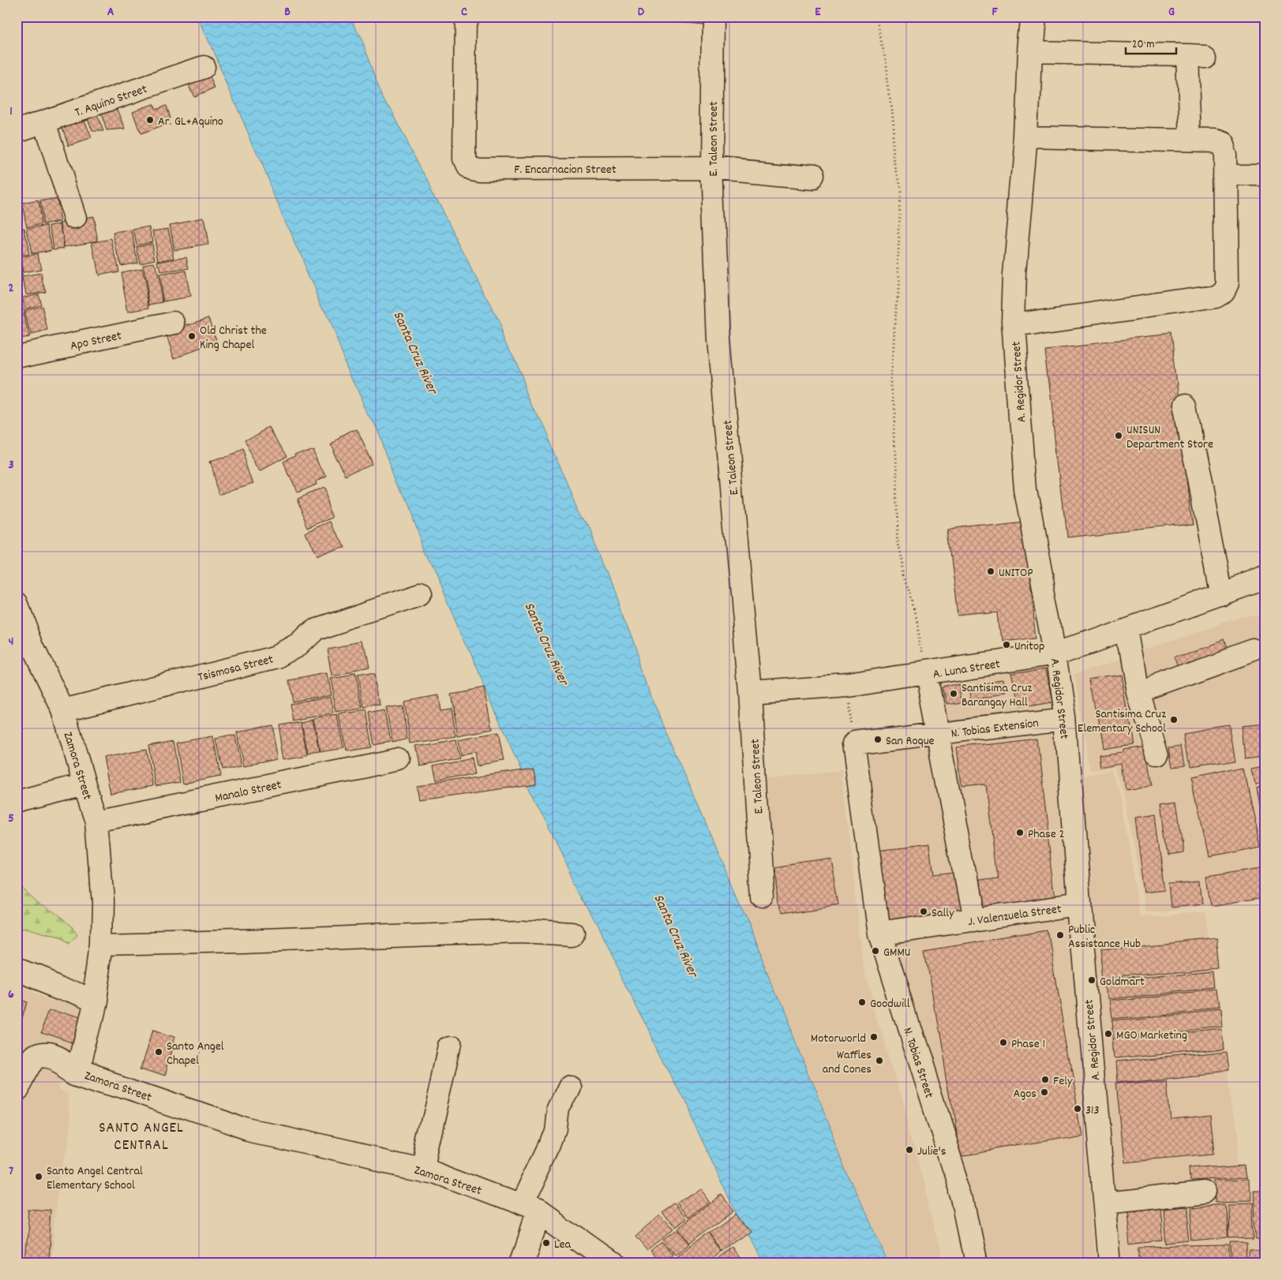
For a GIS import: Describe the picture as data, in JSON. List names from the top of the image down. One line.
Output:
{"streets":{"street":["T. Aquino Street","E. Taleon Street","F. Encarnacion Street","Apo Street","A. Regidor Street","Tsismosa Street","A. Luna Street","N. Tobias Extension","Zamora Street","Manalo Street","J. Valenzuela Street","N. Tobias Street"]},"crossings":[["E. Taleon Street","F. Encarnacion Street"],["E. Taleon Street","A. Luna Street"],["A. Regidor Street","A. Luna Street"],["A. Regidor Street","N. Tobias Extension"],["A. Regidor Street","J. Valenzuela Street"],["Tsismosa Street","Zamora Street"],["N. Tobias Extension","N. Tobias Street"],["Zamora Street","Manalo Street"],["J. Valenzuela Street","N. Tobias Street"]],"districts":["SANTO ANGEL CENTRAL"],"water":["Santa Cruz River"],"places":["Ar. GL+Aquino","Old Christ the King Chapel","UNISUN Department Store","UNITOP","Unitop","Santisima Cruz Barangay Hall","Santisima Cruz Elementary School","San Roque","Phase 2","Sally","Public Assistance Hub","GMMU","Goldmart","Goodwill","MGO Marketing","Motorworld","Phase 1","Santo Angel Chapel","Waffles and Cones","Fely","Agos","313","Julie's","Santo Angel Central Elementary School","Lea"],"scale_bar":"20 m","grid":{"columns":["A","B","C","D","E","F","G"],"rows":["1","2","3","4","5","6","7"]}}
